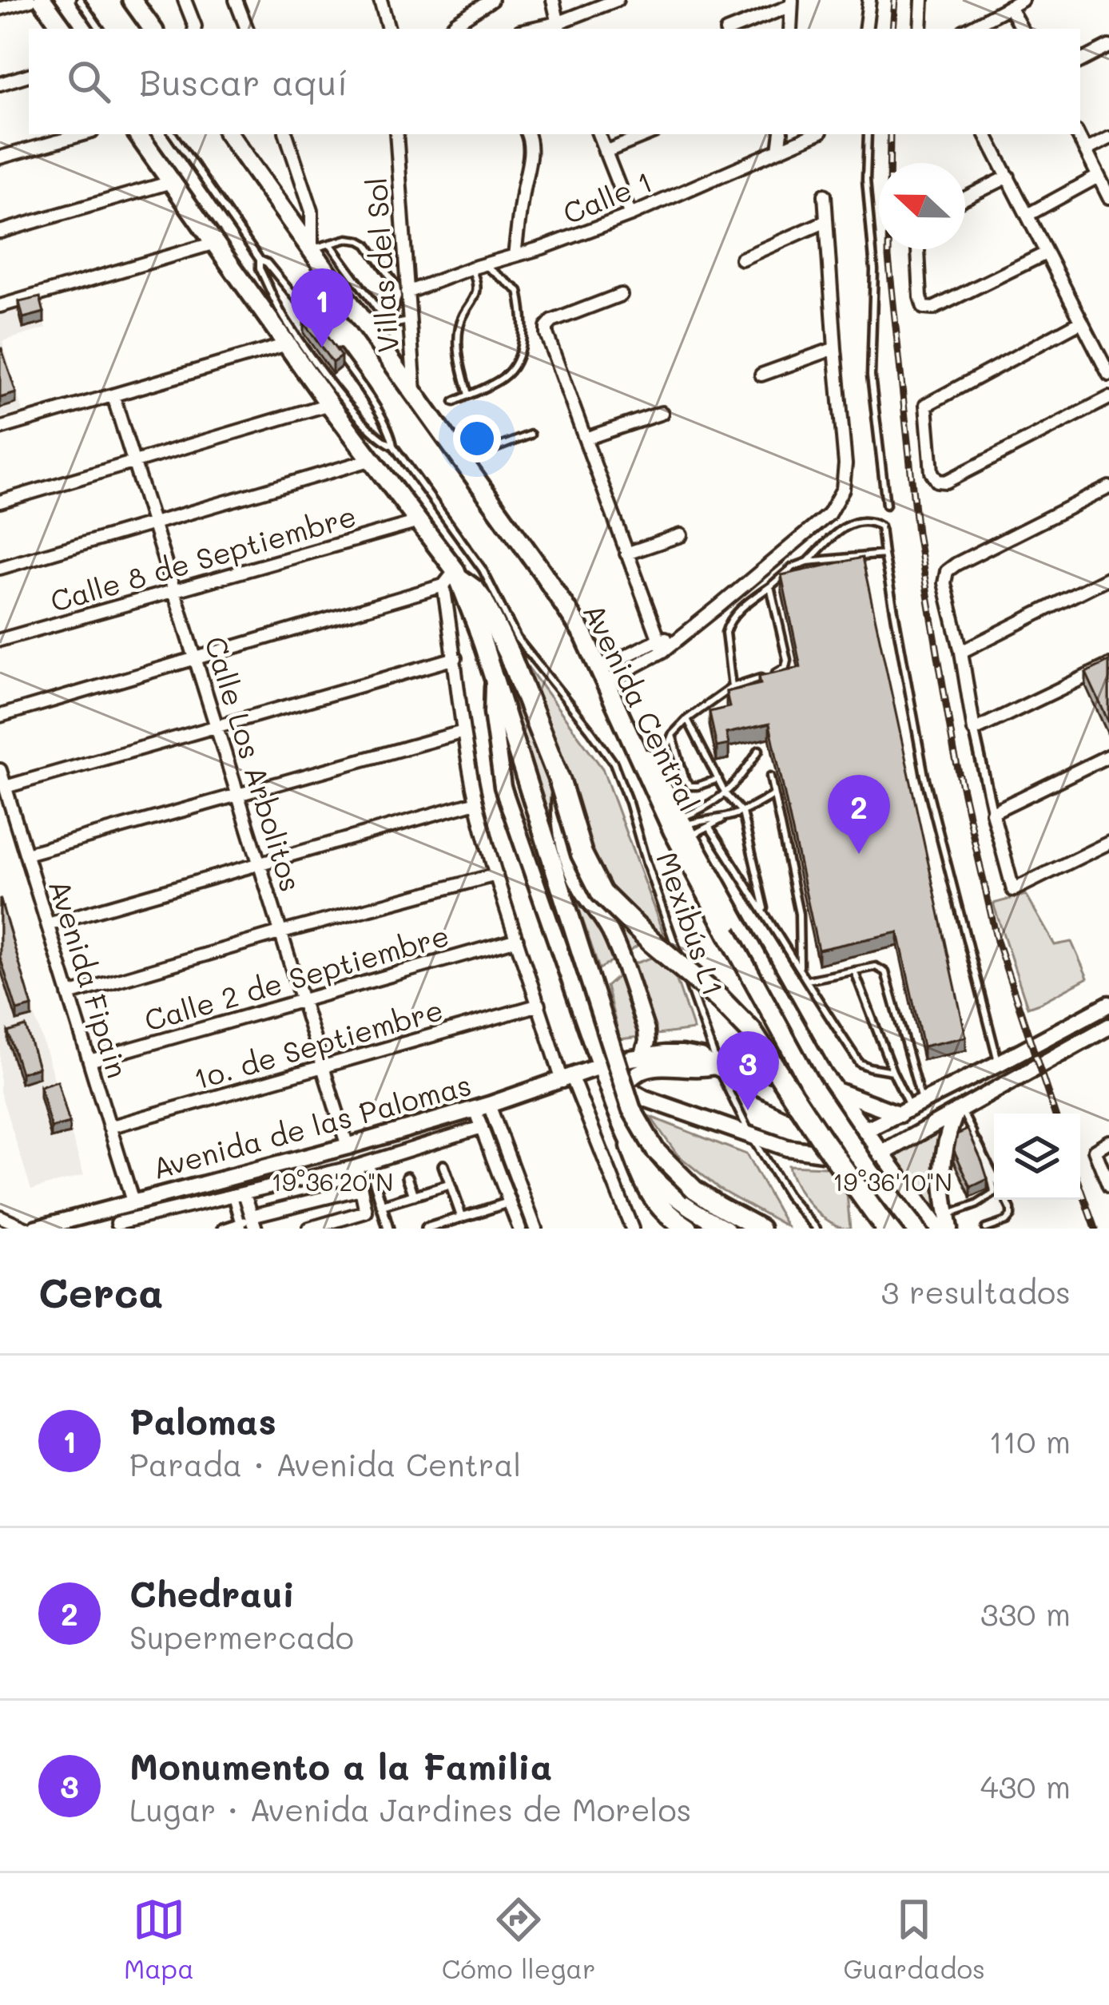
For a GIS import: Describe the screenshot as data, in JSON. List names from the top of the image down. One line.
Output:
{"streets":{"highway":["Avenida Central"],"main road":["Avenida de las Palomas"],"street":["Calle 1","Villas del Sol","Calle 8 de Septiembre","Calle Los Arbolitos","Calle 2 de Septiembre","Avenida Fipain","1o. de Septiembre"],"lane":["Mexibús L1"]},"crossings":[["Calle 1","Villas del Sol"],["Villas del Sol","Avenida Central"],["Calle 8 de Septiembre","Calle Los Arbolitos"],["Calle Los Arbolitos","Calle 2 de Septiembre"],["Calle Los Arbolitos","1o. de Septiembre"],["Calle Los Arbolitos","Avenida de las Palomas"],["Mexibús L1","Avenida de las Palomas"],["Calle 2 de Septiembre","Avenida Fipain"],["Avenida Fipain","1o. de Septiembre"],["Avenida Fipain","Avenida de las Palomas"]],"north":"left","page":{"search":"Buscar aquí","pins":["1","2","3"],"heading":["Cerca","3 resultados"],"list":[{"mark":"1","name":"Palomas","note":"Parada · Avenida Central","value":"110 m"},{"mark":"2","name":"Chedraui","note":"Supermercado","value":"330 m"},{"mark":"3","name":"Monumento a la Familia","note":"Lugar · Avenida Jardines de Morelos","value":"430 m"}],"nav":["Mapa","Cómo llegar","Guardados"]},"coordinates":["19°36'20\"N","19°36'10\"N"]}
